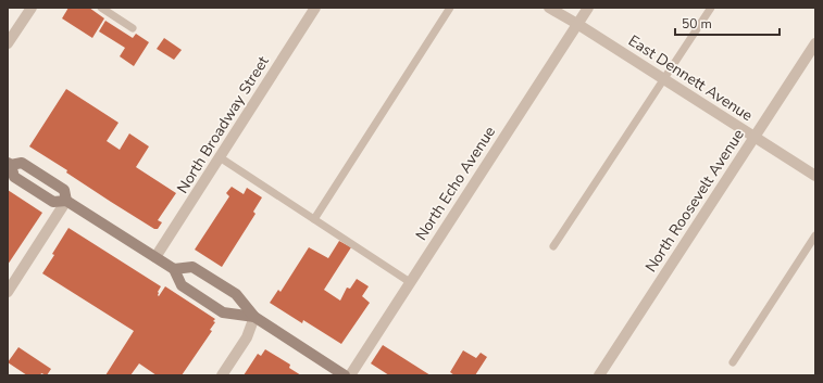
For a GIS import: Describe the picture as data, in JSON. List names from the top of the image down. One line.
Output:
{"streets":{"street":["East Dennett Avenue","North Broadway Street","North Echo Avenue","North Roosevelt Avenue"]},"crossings":[["East Dennett Avenue","North Echo Avenue"],["East Dennett Avenue","North Roosevelt Avenue"]],"scale_bar":"50 m"}
